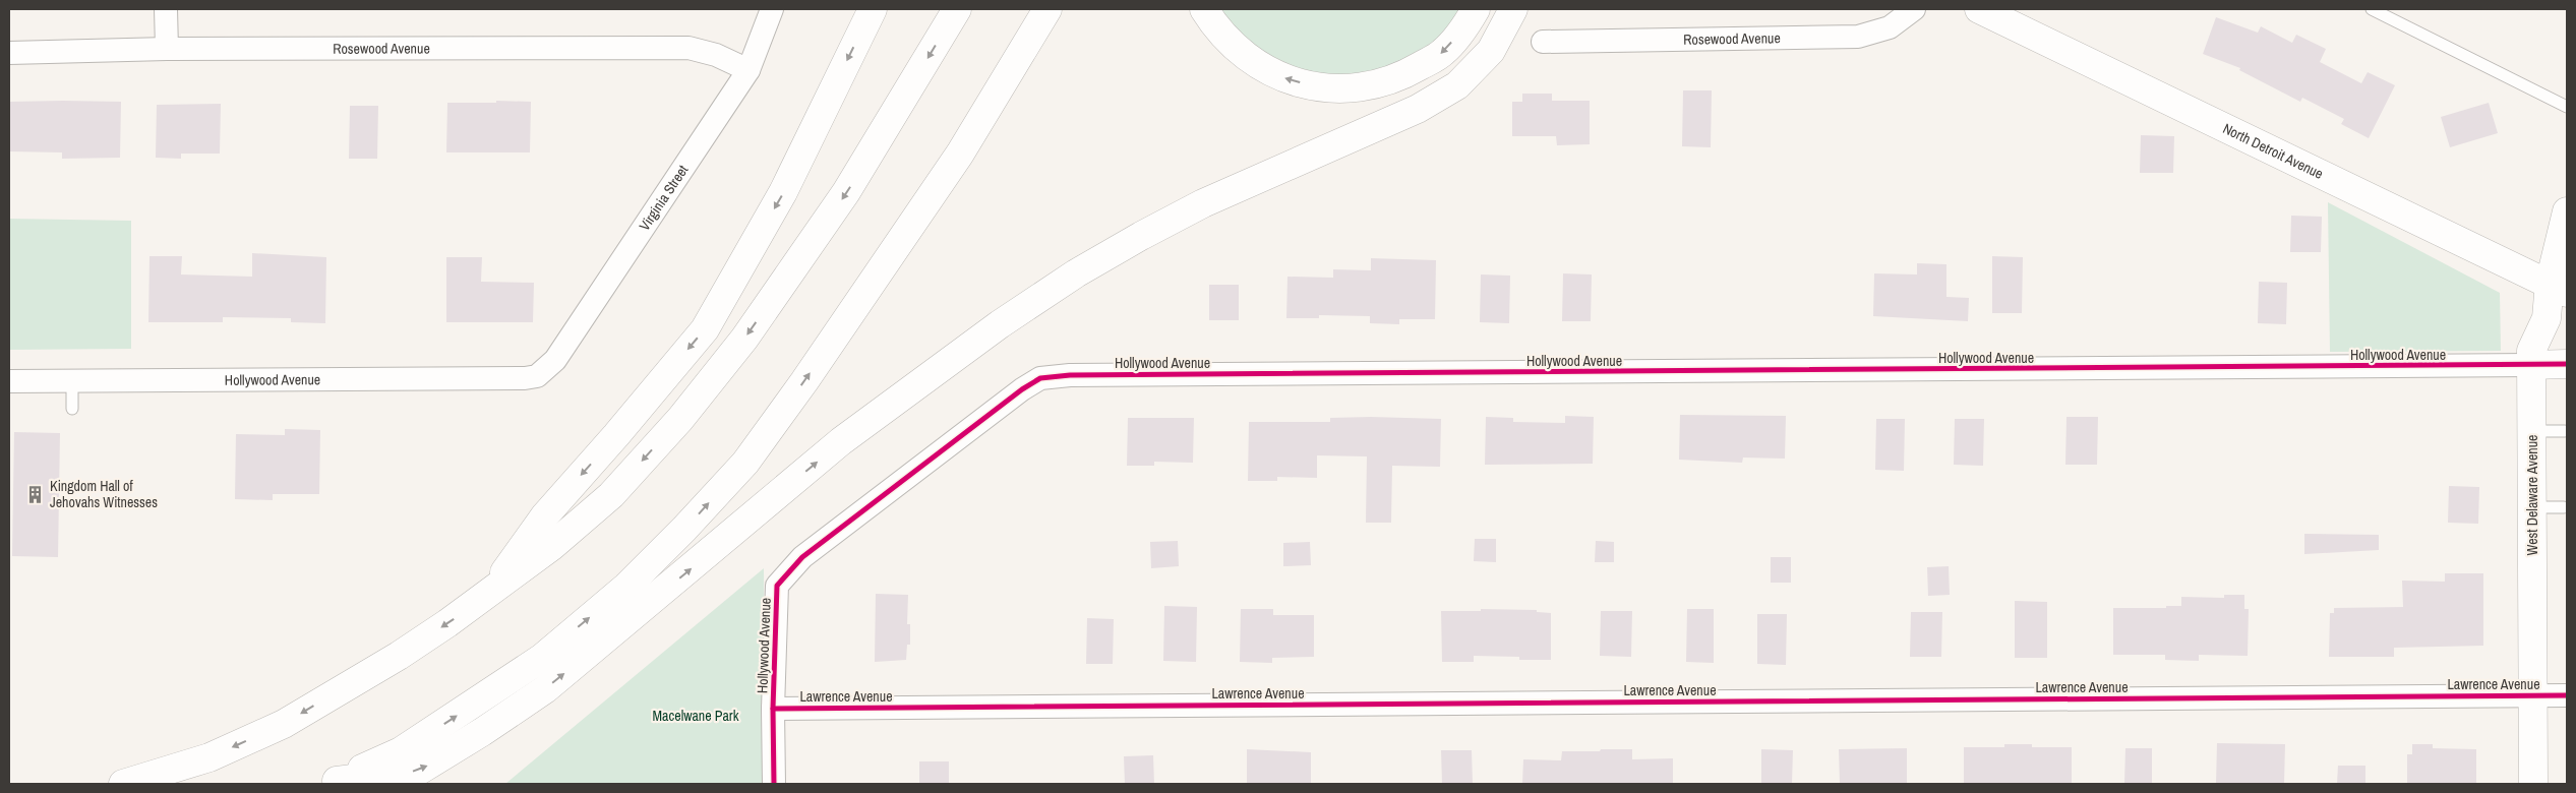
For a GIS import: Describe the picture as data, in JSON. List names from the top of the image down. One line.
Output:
{"streets":{"main road":["North Detroit Avenue","Hollywood Avenue","West Delaware Avenue"],"street":["Rosewood Avenue","Virginia Street","Lawrence Avenue"]},"crossings":[["Rosewood Avenue","Virginia Street"],["North Detroit Avenue","West Delaware Avenue"],["Virginia Street","Hollywood Avenue"],["Hollywood Avenue","West Delaware Avenue"],["Hollywood Avenue","Lawrence Avenue"],["West Delaware Avenue","Lawrence Avenue"]],"parks":["Macelwane Park"],"places":{"building":["Kingdom Hall of Jehovahs Witnesses"]}}
